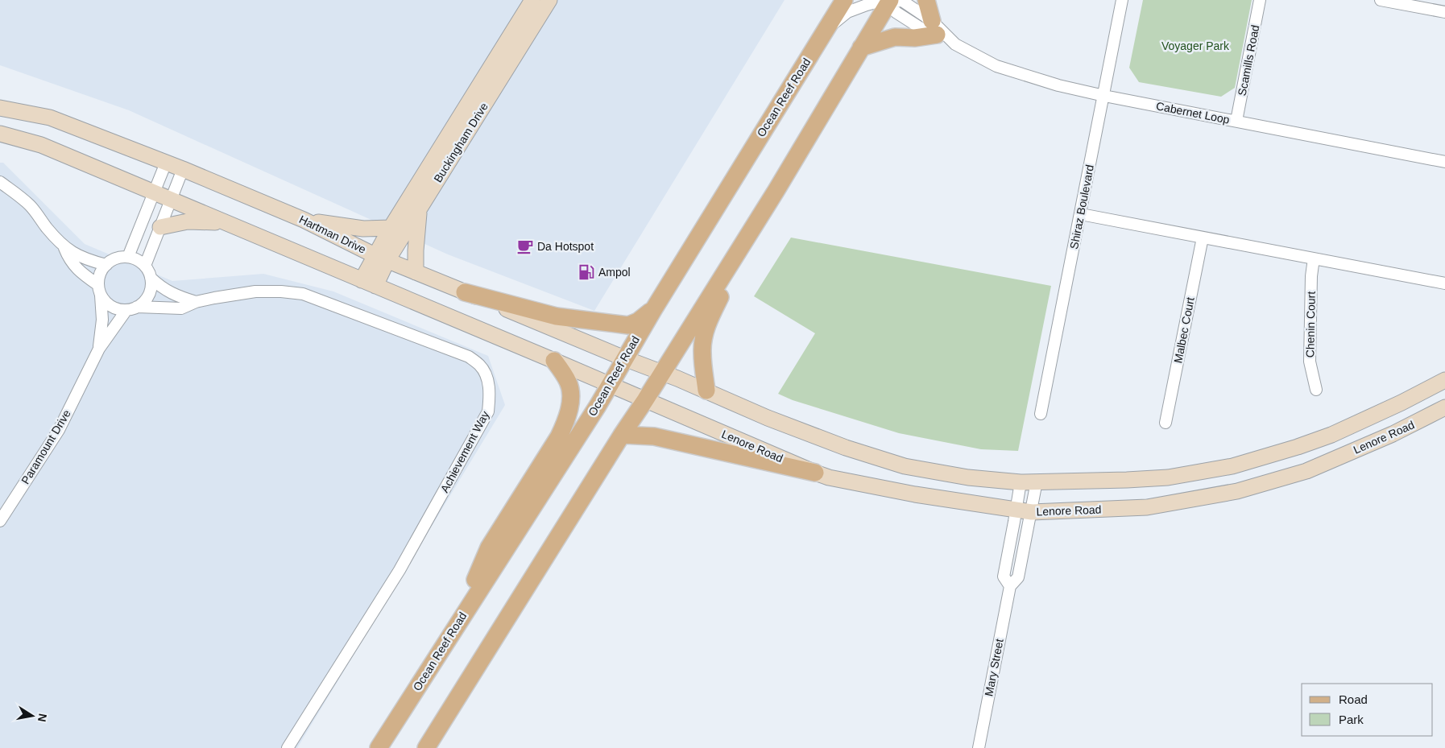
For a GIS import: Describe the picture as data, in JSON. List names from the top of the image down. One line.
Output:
{"streets":{"main road":["Ocean Reef Road"],"street":["Scamills Road","Cabernet Loop","Buckingham Drive","Shiraz Boulevard","Hartman Drive","Chenin Court","Malbec Court","Lenore Road","Paramount Drive","Achievement Way","Mary Street"]},"crossings":[["Scamills Road","Cabernet Loop"],["Ocean Reef Road","Hartman Drive"],["Cabernet Loop","Shiraz Boulevard"],["Buckingham Drive","Hartman Drive"],["Lenore Road","Mary Street"],["Paramount Drive","Achievement Way"]],"parks":["Voyager Park"],"places":{"cafe":["Da Hotspot"],"fuel station":["Ampol"]},"legend":["Road","Park"],"north":"right"}
